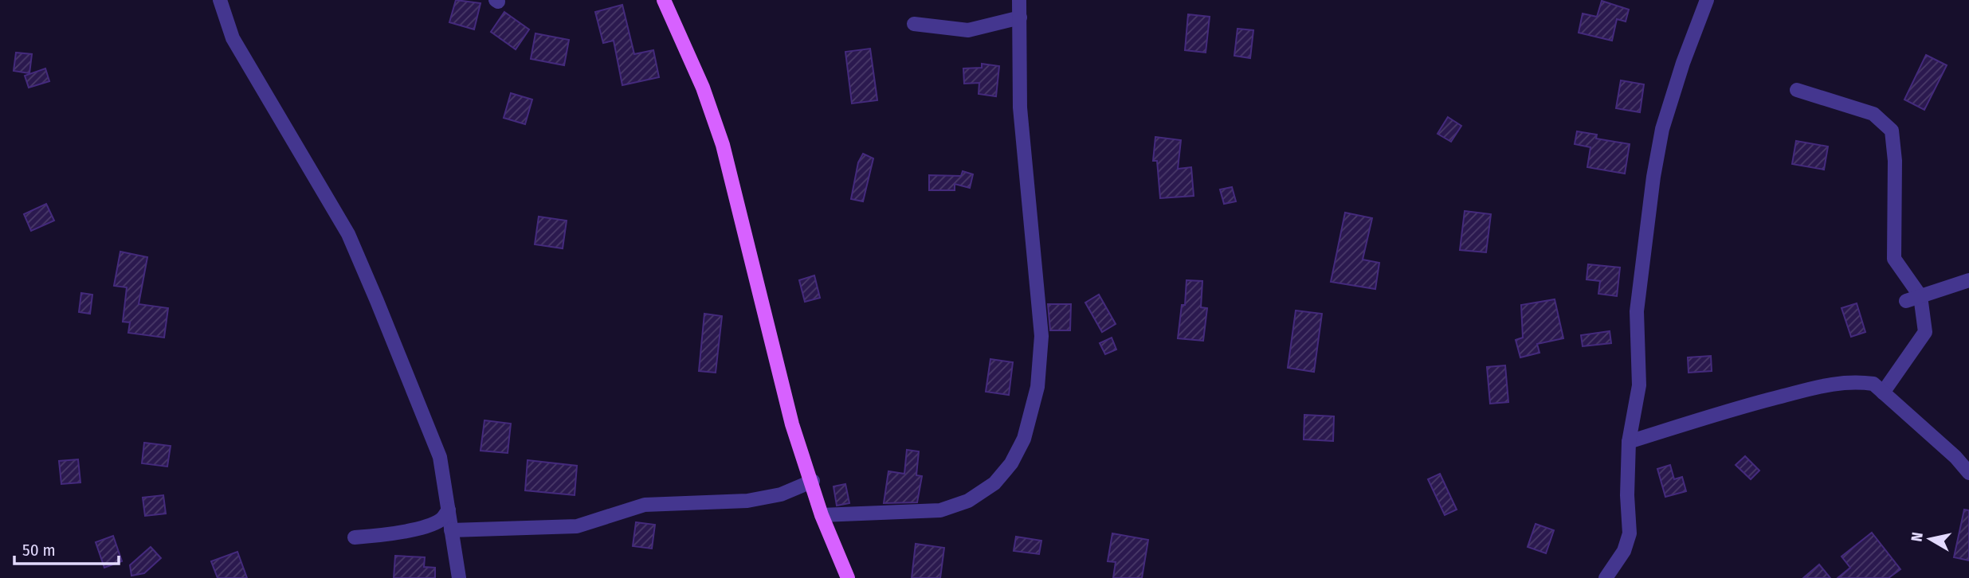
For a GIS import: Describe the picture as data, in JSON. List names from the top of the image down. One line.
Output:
{"scale_bar":"50 m","north":"left"}
